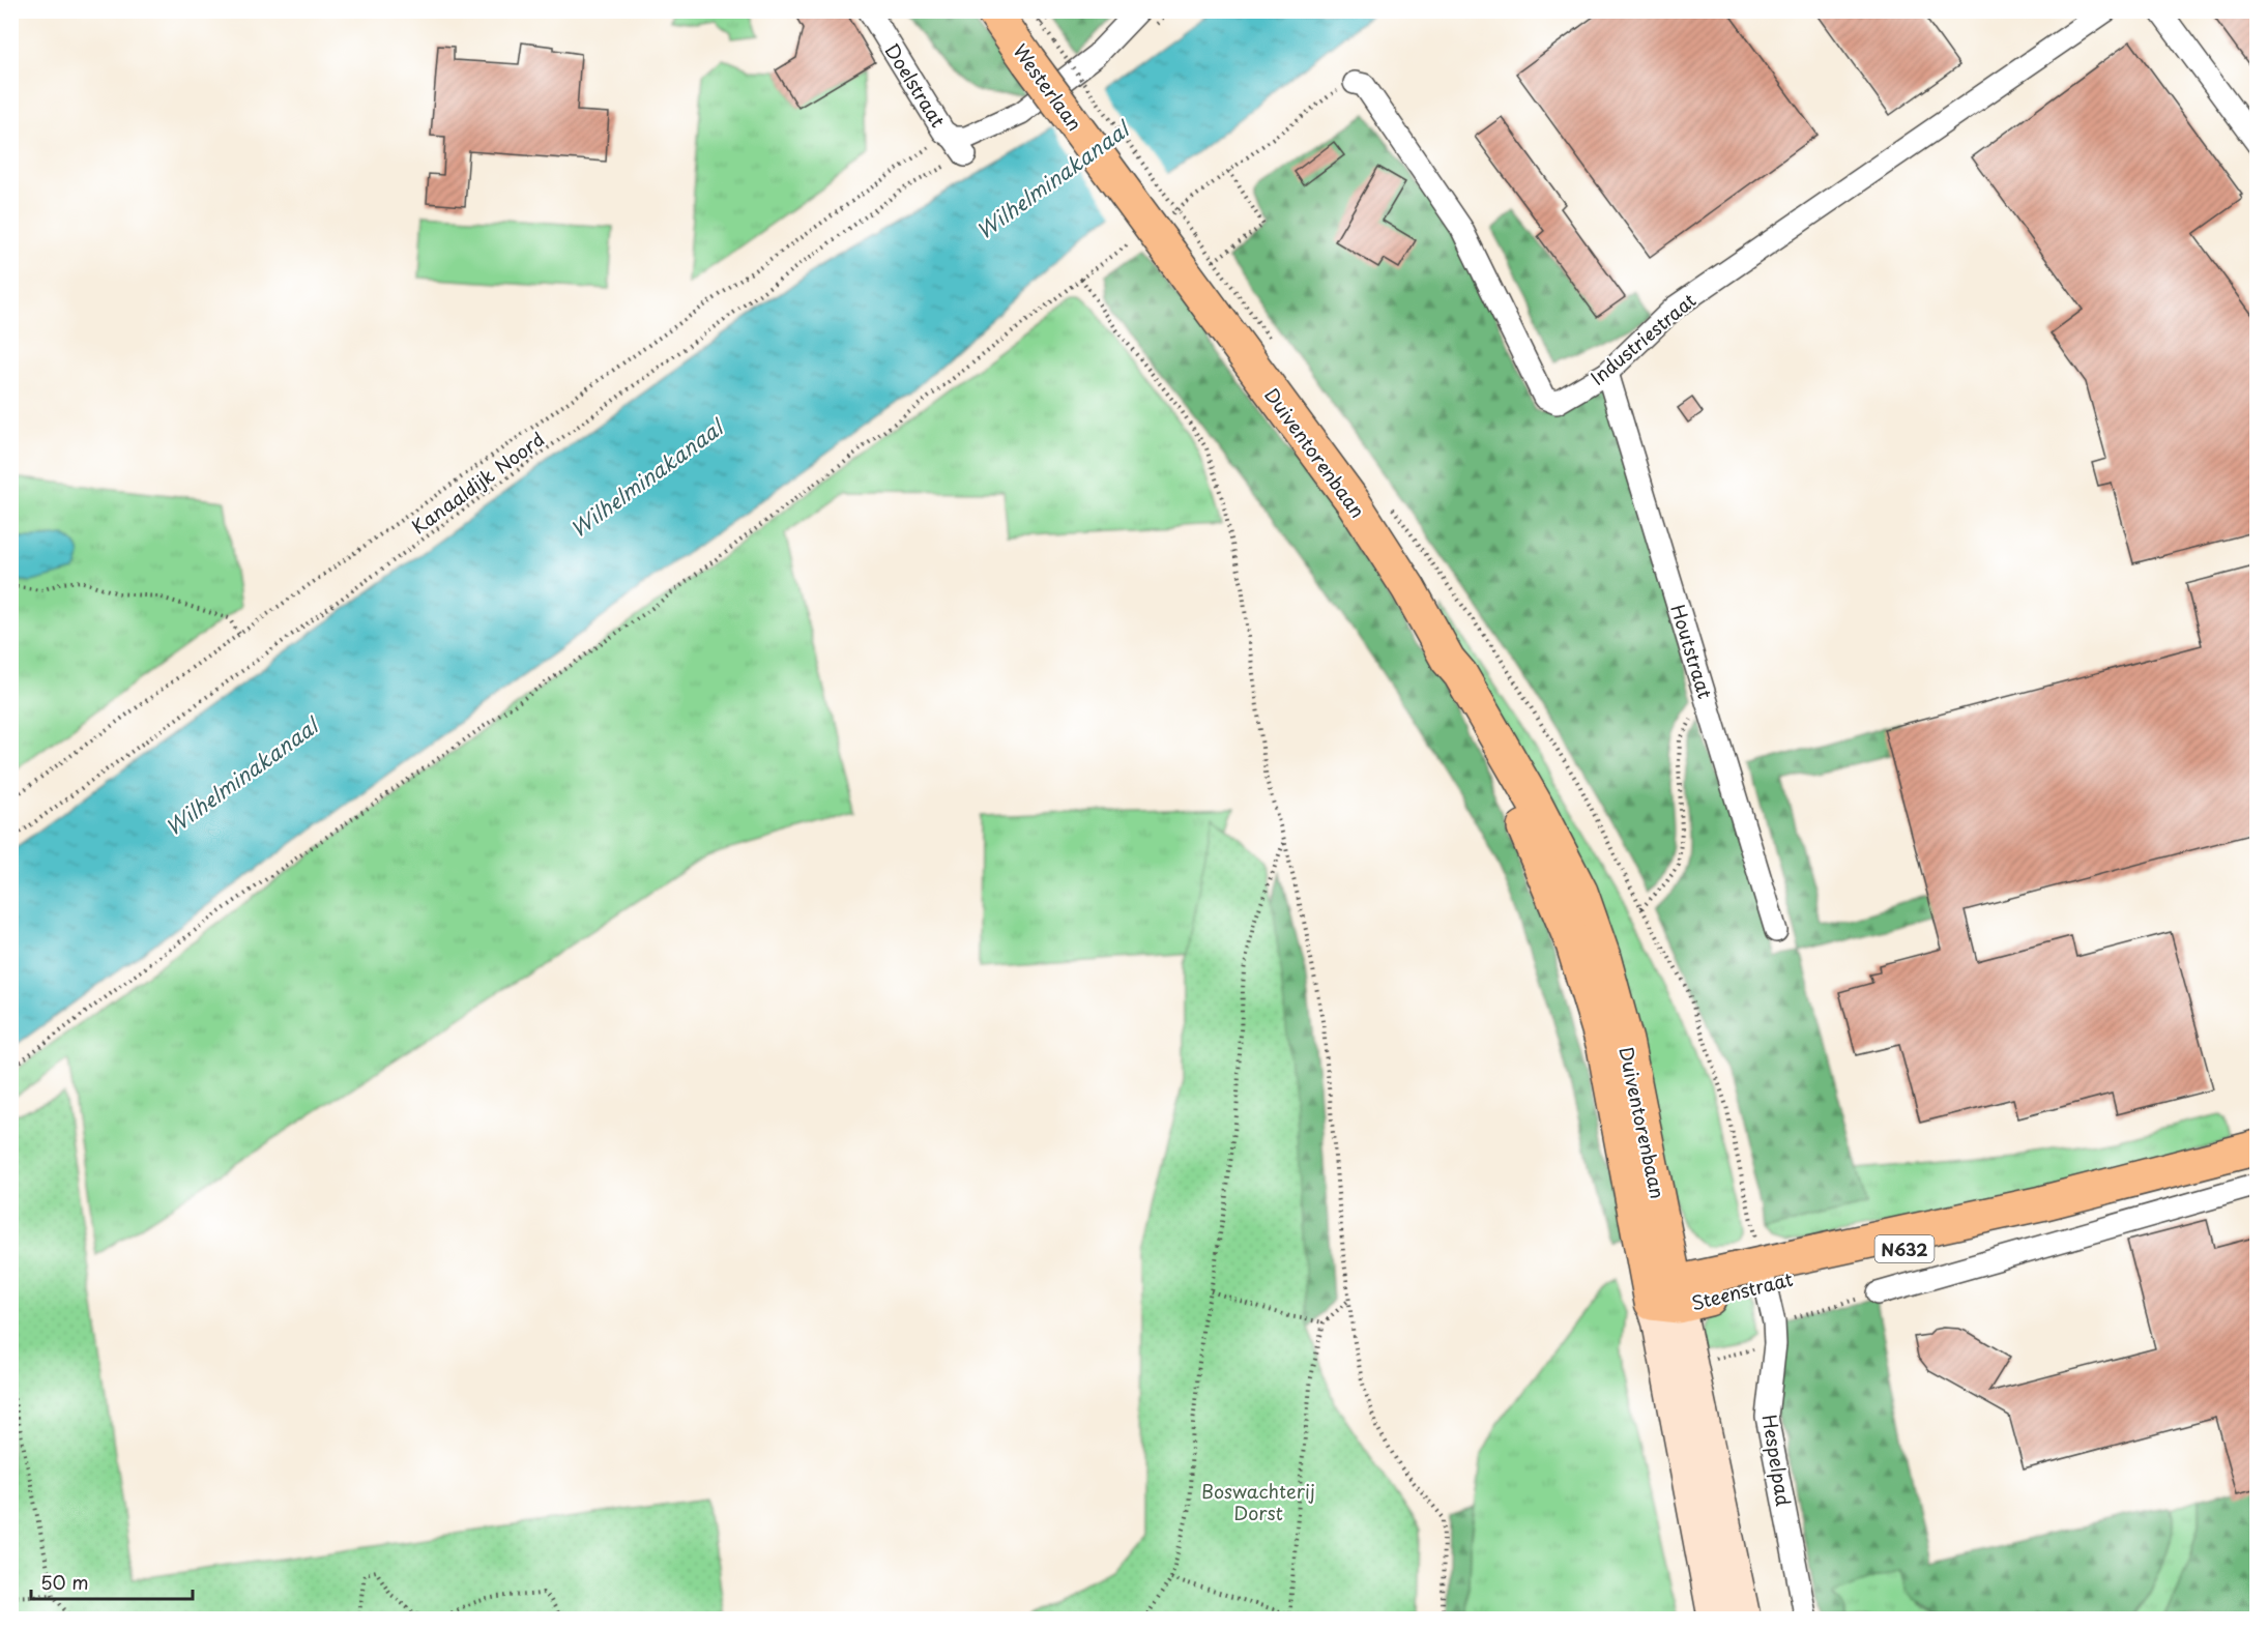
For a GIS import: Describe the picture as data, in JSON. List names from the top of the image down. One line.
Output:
{"streets":{"main road":["Westerlaan","Duiventorenbaan","N632","Steenstraat"],"street":["Doelstraat","Industriestraat","Houtstraat","Hespelpad"],"path":["Kanaaldijk Noord"]},"crossings":[["Doelstraat","Kanaaldijk Noord"],["Westerlaan","Duiventorenbaan"],["Industriestraat","Houtstraat"],["Duiventorenbaan","Steenstraat"],["Steenstraat","Hespelpad"]],"water":["Wilhelminakanaal"],"parks":["Boswachterij Dorst"],"scale_bar":"50 m"}
